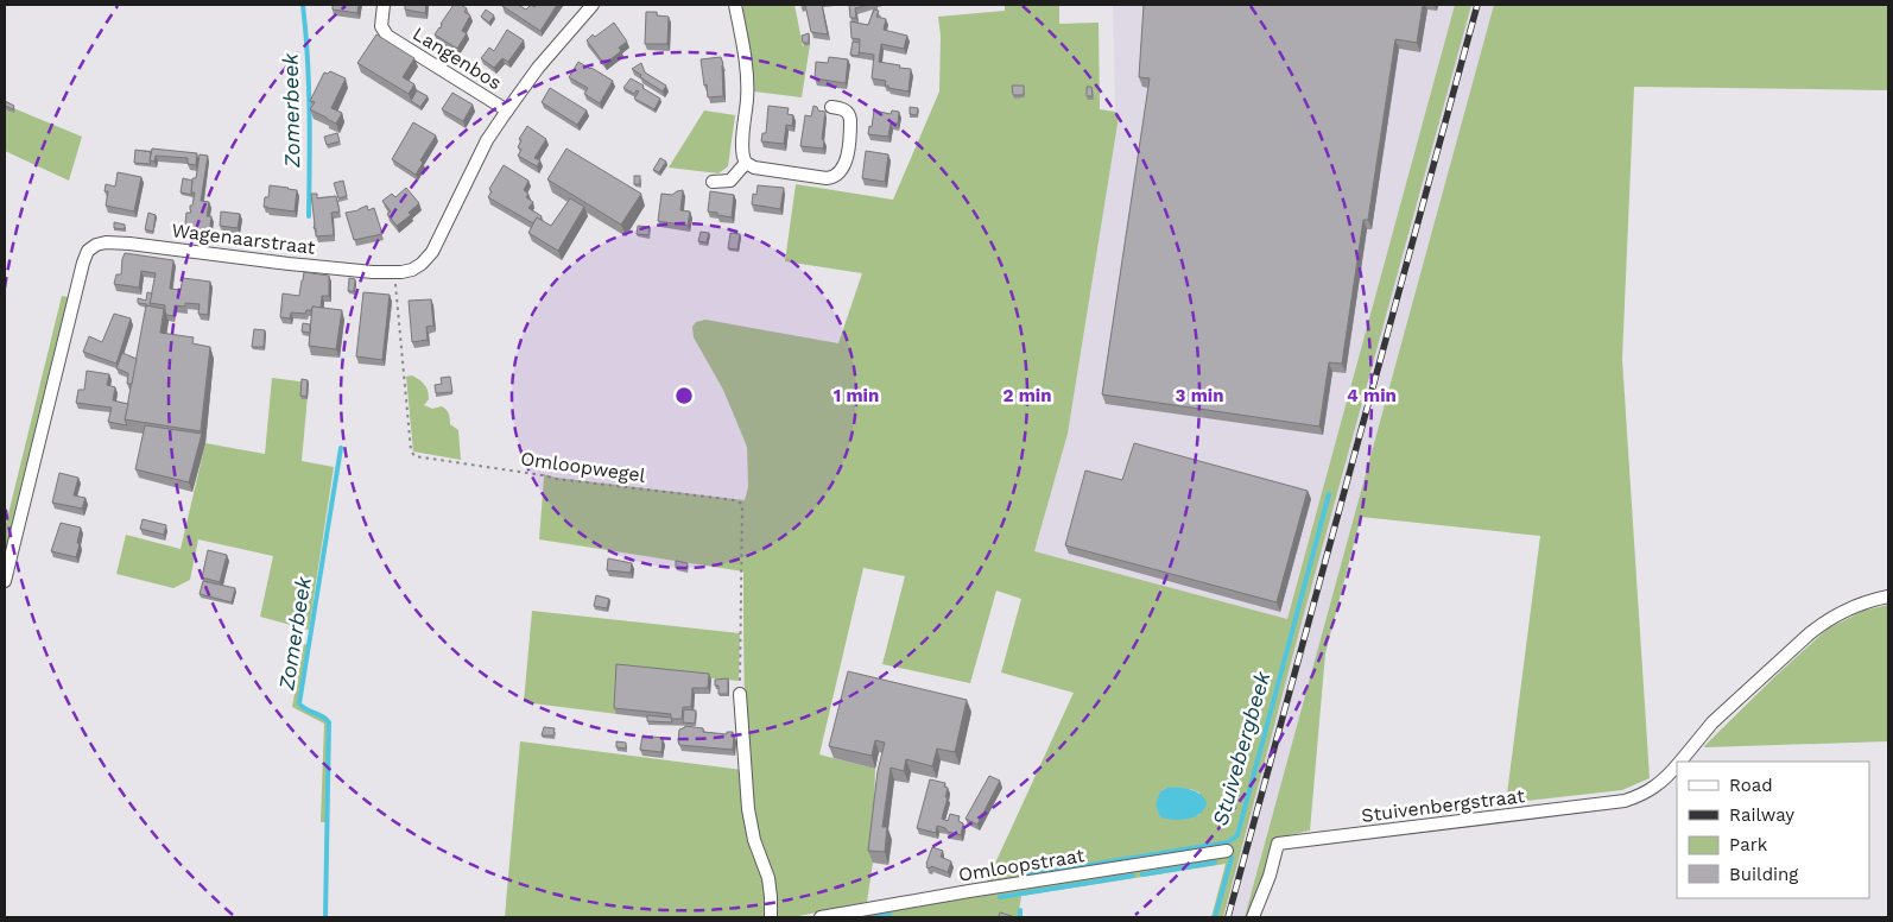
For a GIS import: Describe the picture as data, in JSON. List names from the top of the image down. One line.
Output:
{"streets":{"street":["Langenbos","Wagenaarstraat","Stuivenbergstraat","Omloopstraat"],"path":["Omloopwegel"]},"crossings":[["Langenbos","Wagenaarstraat"],["Wagenaarstraat","Omloopwegel"]],"water":["Zomerbeek","Stuivebergbeek"],"legend":["Road","Railway","Park","Building"],"rings":["1 min","2 min","3 min","4 min"]}
